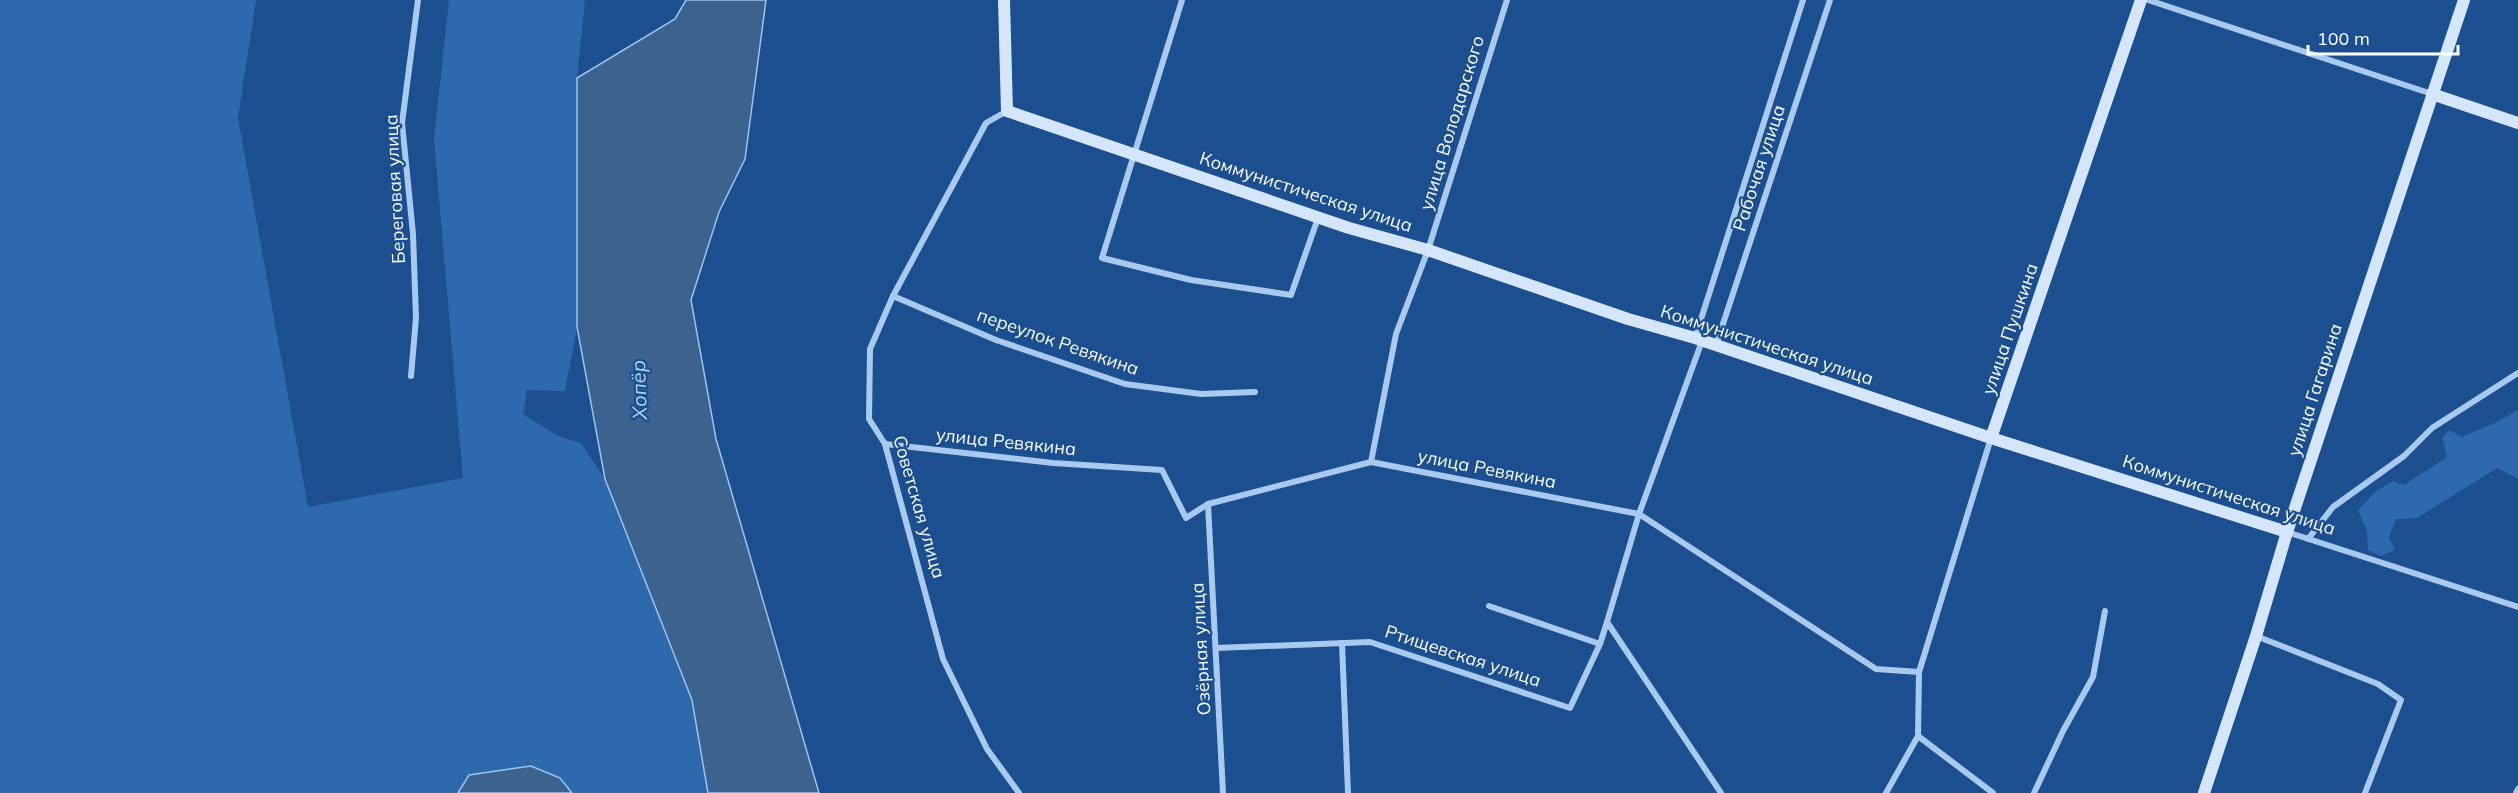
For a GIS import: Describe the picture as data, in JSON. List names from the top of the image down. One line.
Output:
{"streets":{"street":["улица Володарского","Рабочая улица","Береговая улица","Коммунистическая улица","улица Пушкина","переулок Ревякина","улица Гагарина","улица Ревякина","Советская улица","Озёрная улица","Ртищевская улица"]},"crossings":[["улица Володарского","Коммунистическая улица"],["улица Володарского","улица Ревякина"],["Рабочая улица","Коммунистическая улица"],["Рабочая улица","Ртищевская улица"],["Коммунистическая улица","улица Пушкина"],["Коммунистическая улица","улица Гагарина"],["Коммунистическая улица","Советская улица"],["Коммунистическая улица","Ртищевская улица"],["улица Пушкина","улица Ревякина"],["переулок Ревякина","Советская улица"],["улица Ревякина","Советская улица"],["улица Ревякина","Озёрная улица"],["улица Ревякина","Ртищевская улица"],["Озёрная улица","Ртищевская улица"]],"water":["Хопёр"],"scale_bar":"100 m"}
